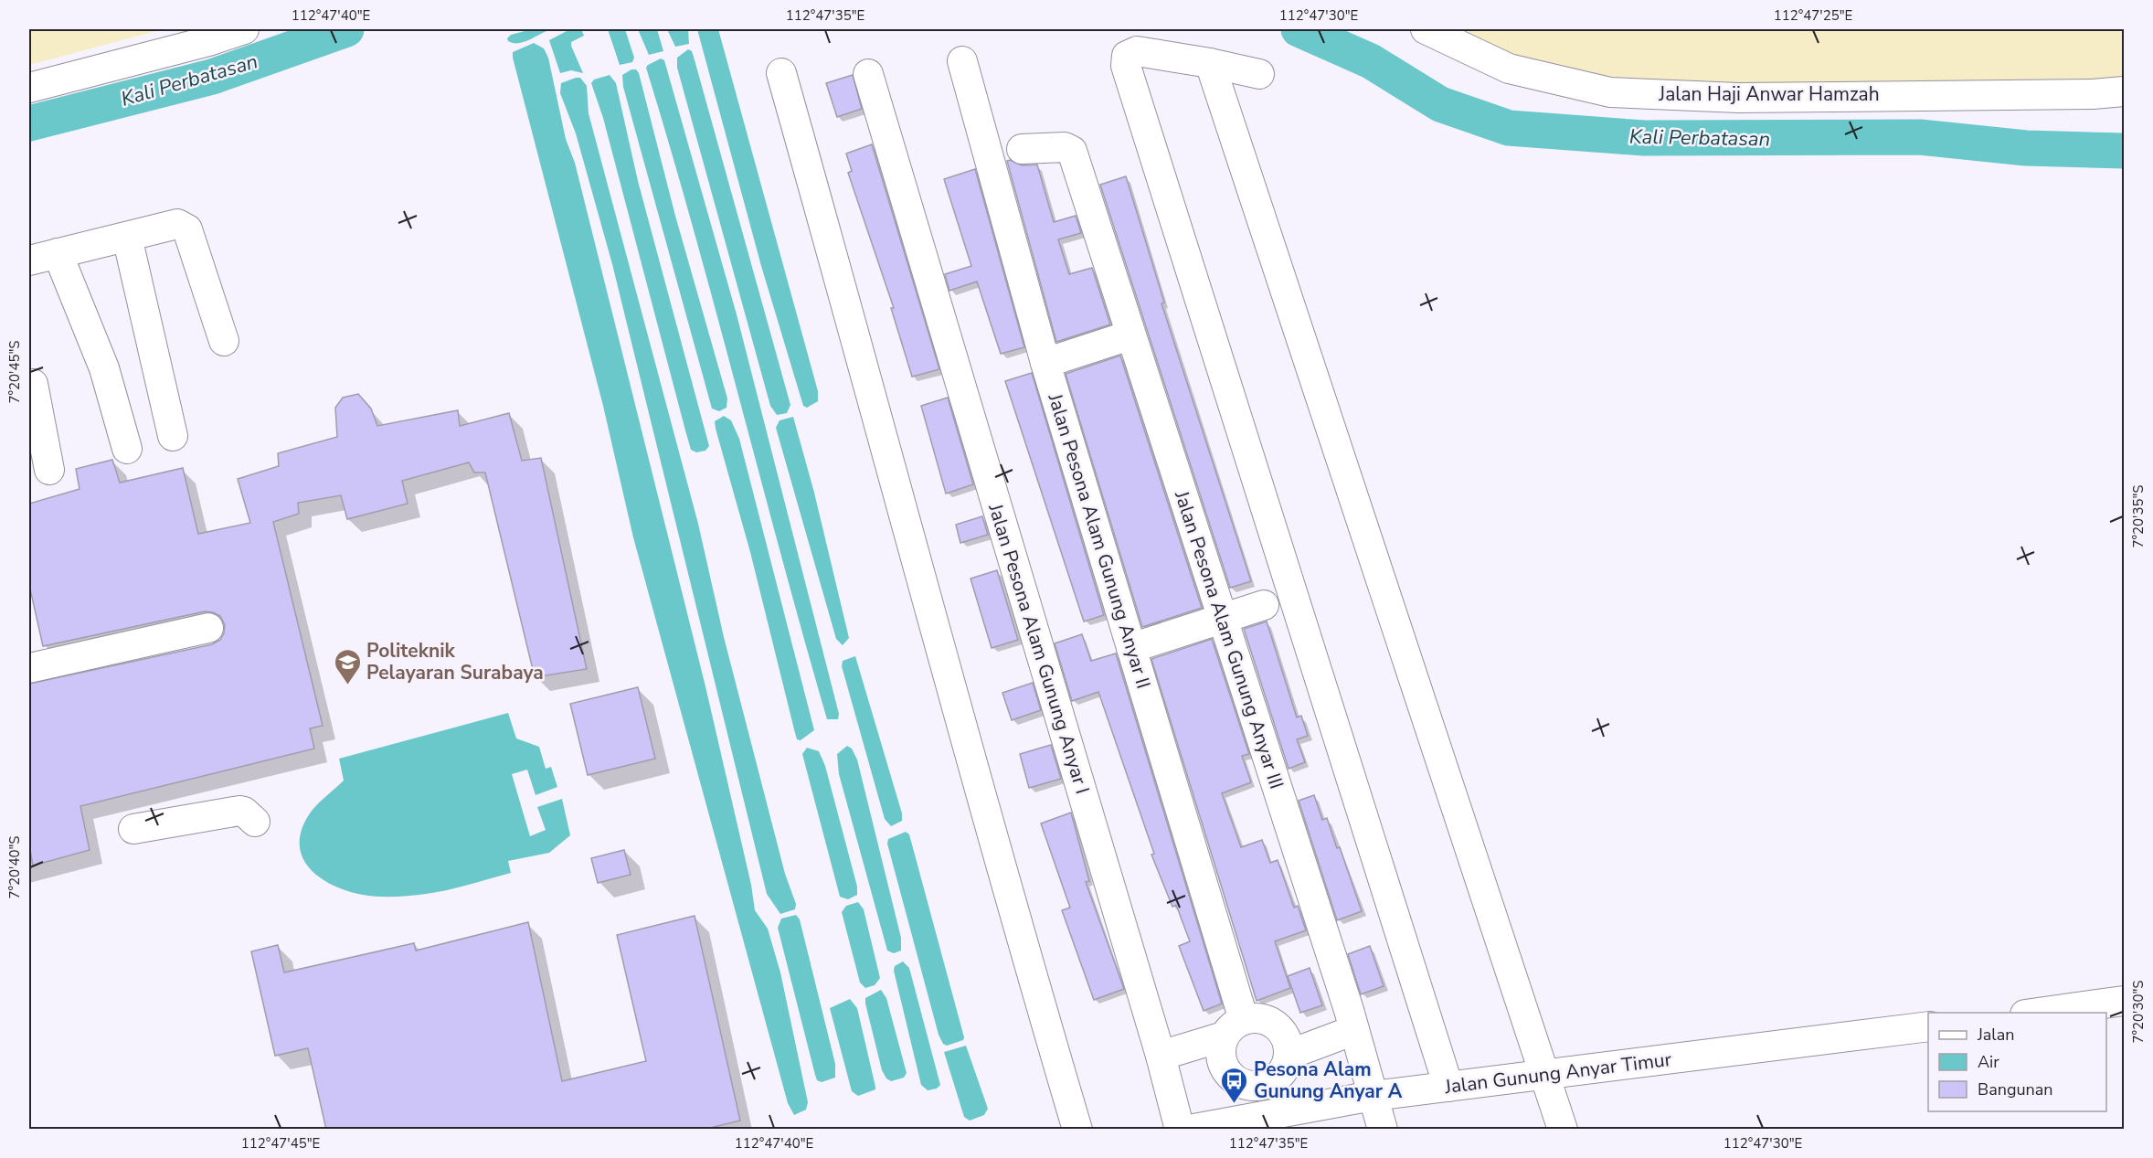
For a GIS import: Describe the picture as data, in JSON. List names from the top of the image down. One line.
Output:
{"streets":{"street":["Jalan Haji Anwar Hamzah","Jalan Pesona Alam Gunung Anyar II","Jalan Pesona Alam Gunung Anyar III","Jalan Pesona Alam Gunung Anyar I","Jalan Gunung Anyar Timur"]},"crossings":[["Jalan Pesona Alam Gunung Anyar III","Jalan Gunung Anyar Timur"]],"water":["Kali Perbatasan"],"places":{"school or university":["Politeknik Pelayaran Surabaya"],"bus stop":["Pesona Alam Gunung Anyar A"]},"legend":["Jalan","Air","Bangunan"],"coordinates":["112°47'40\"E","112°47'35\"E","112°47'30\"E","112°47'25\"E","7°20'45\"S","7°20'35\"S","7°20'40\"S","7°20'30\"S","112°47'45\"E"]}
